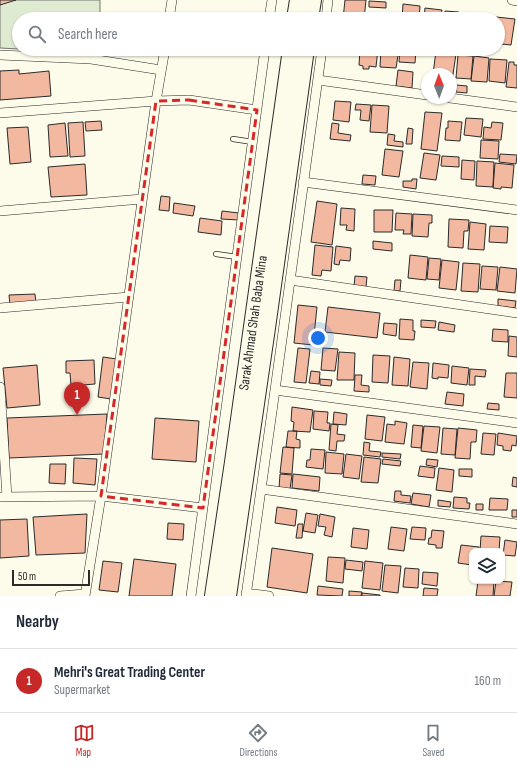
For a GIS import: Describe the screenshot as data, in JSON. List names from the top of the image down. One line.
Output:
{"streets":{"highway":["Sarak Ahmad Shah Baba Mina"]},"scale_bar":"50 m","north":"top","page":{"search":"Search here","pins":"1","scale":"50 m","heading":"Nearby","list":[{"mark":"1","name":"Mehri's Great Trading Center","note":"Supermarket","value":"160 m"}],"nav":["Map","Directions","Saved"]}}
